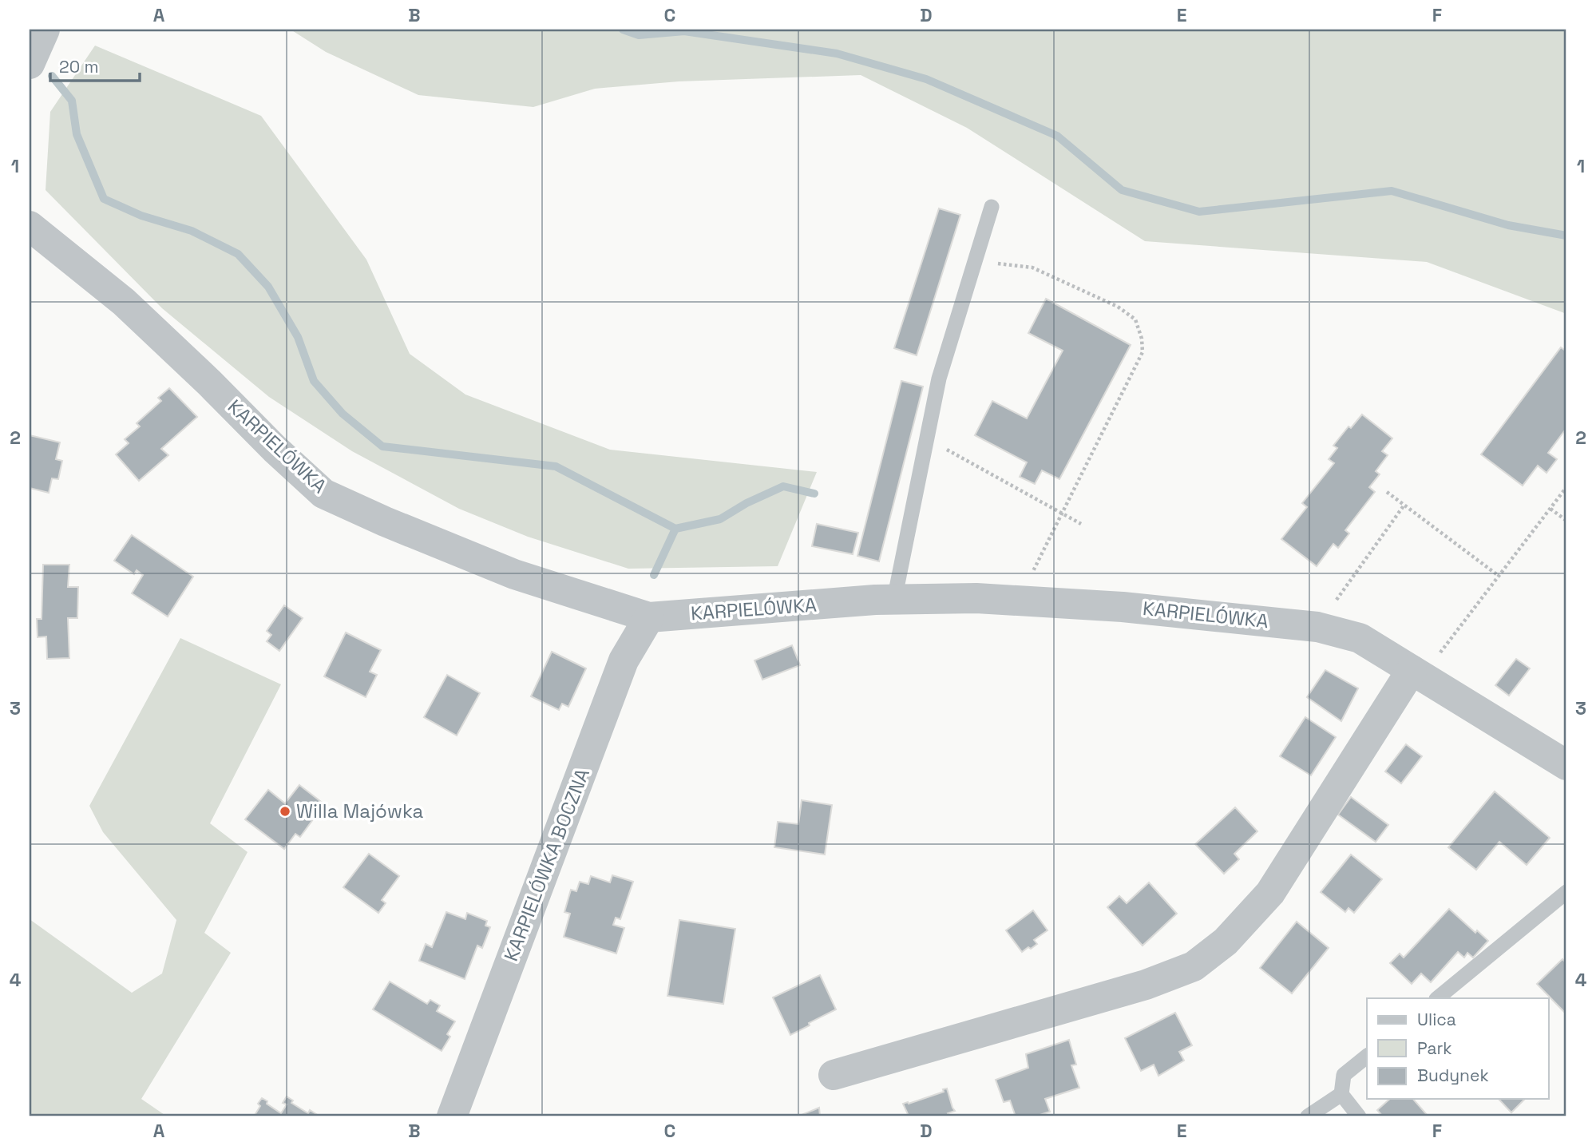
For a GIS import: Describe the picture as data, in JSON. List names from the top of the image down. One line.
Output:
{"streets":{"street":["KARPIELÓWKA","KARPIELÓWKA BOCZNA"]},"crossings":[["KARPIELÓWKA","KARPIELÓWKA BOCZNA"]],"places":["Willa Majówka"],"legend":["Ulica","Park","Budynek"],"scale_bar":"20 m","grid":{"columns":["A","B","C","D","E","F"],"rows":["1","2","3","4"]}}
